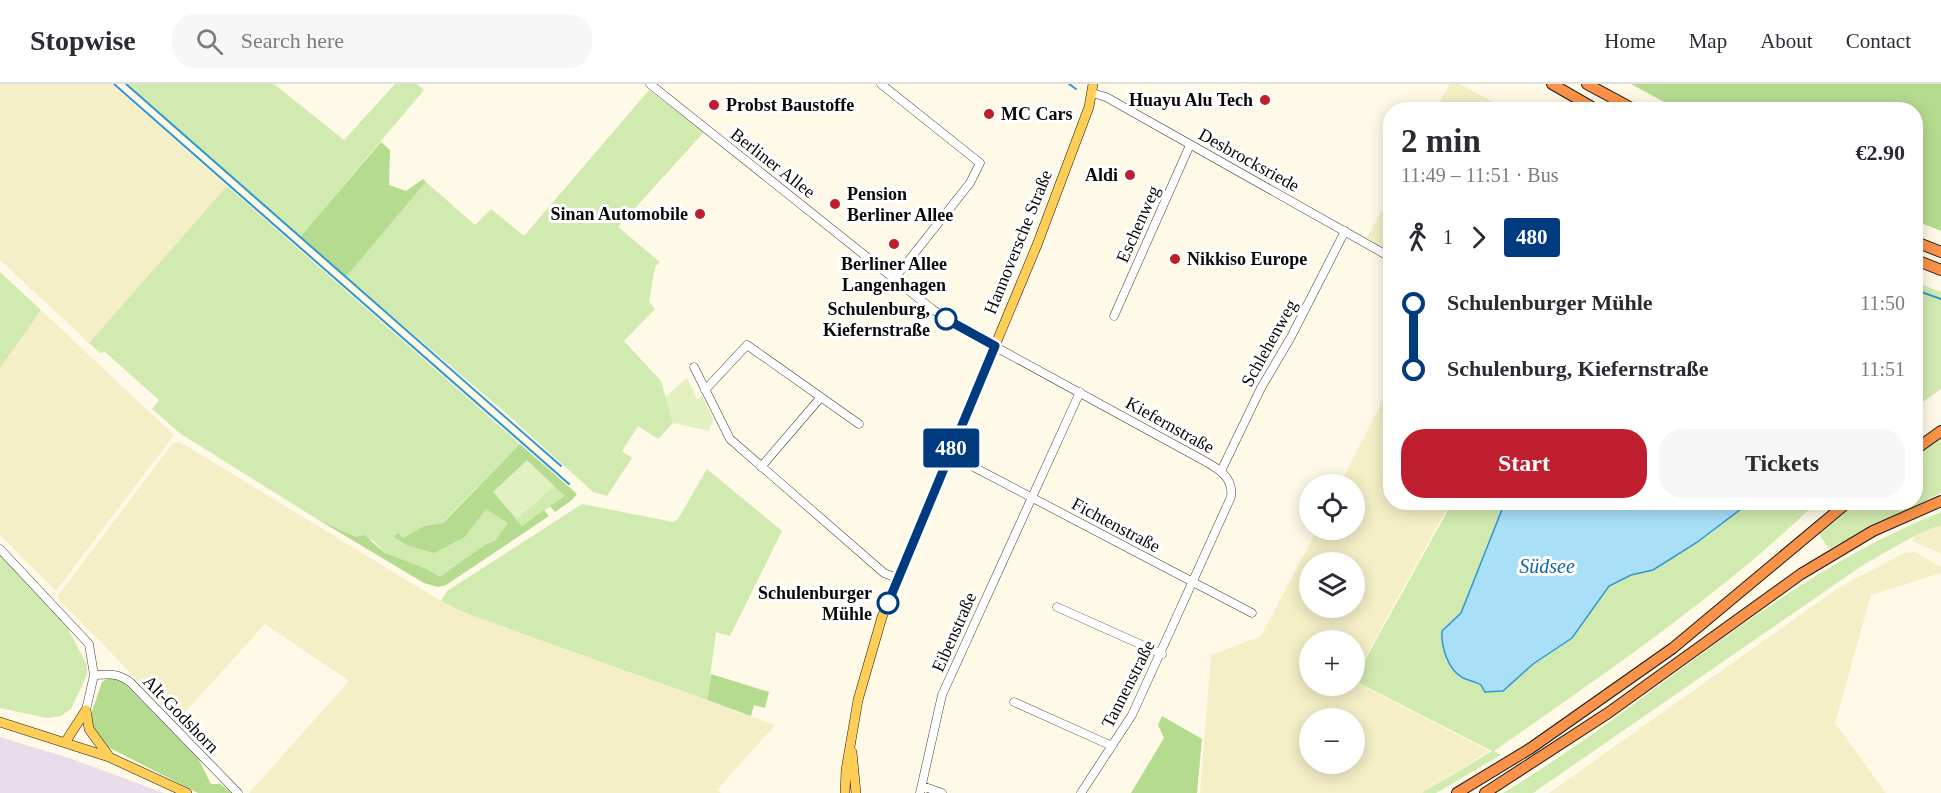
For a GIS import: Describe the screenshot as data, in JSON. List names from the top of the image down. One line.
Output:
{"streets":{"main road":["Hannoversche Straße"],"street":["Desbrocksriede","Berliner Allee","Eschenweg","Schlehenweg","Kiefernstraße","Fichtenstraße","Eibenstraße","Tannenstraße","Alt-Godshorn"]},"crossings":[["Desbrocksriede","Eschenweg"],["Desbrocksriede","Hannoversche Straße"],["Desbrocksriede","Schlehenweg"],["Berliner Allee","Hannoversche Straße"],["Berliner Allee","Kiefernstraße"],["Hannoversche Straße","Kiefernstraße"],["Schlehenweg","Kiefernstraße"],["Kiefernstraße","Fichtenstraße"],["Kiefernstraße","Eibenstraße"],["Kiefernstraße","Tannenstraße"],["Fichtenstraße","Eibenstraße"],["Fichtenstraße","Tannenstraße"]],"water":["Südsee"],"places":["Huayu Alu Tech","Probst Baustoffe","MC Cars","Aldi","Pension Berliner Allee","Sinan Automobile","Berliner Allee Langenhagen","Nikkiso Europe","Schulenburg, Kiefernstraße","Schulenburger Mühle"],"lines":["bus line 480"],"page":{"header":"Stopwise","search":"Search here","nav":["Home","Map","About","Contact"],"on_map":"480","heading":["2 min","11:49 – 11:51 · Bus","€2.90"],"legs":["1","480"],"list":[{"name":"Schulenburger Mühle","value":"11:50"},{"name":"Schulenburg, Kiefernstraße","value":"11:51"}],"buttons":["Start","Tickets"],"map_buttons":["+","−"]}}
